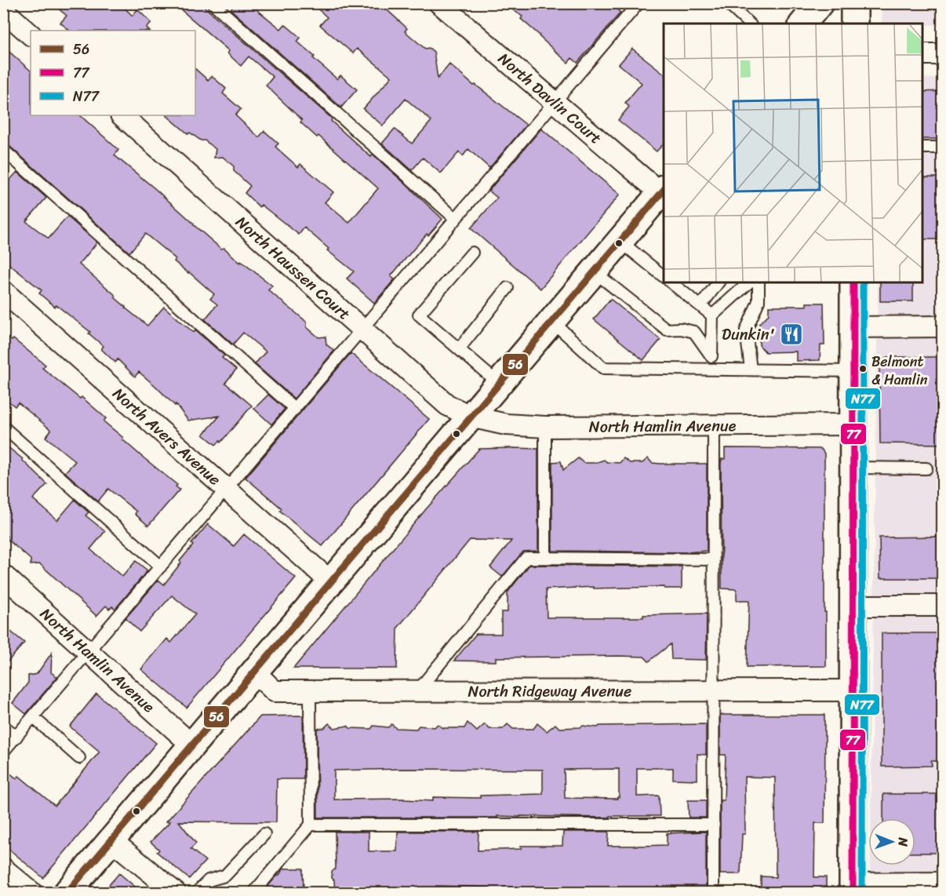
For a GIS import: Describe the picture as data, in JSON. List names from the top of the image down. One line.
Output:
{"streets":{"street":["North Davlin Court","North Haussen Court","North Hamlin Avenue","North Avers Avenue","North Ridgeway Avenue"]},"crossings":[["North Haussen Court","North Hamlin Avenue"]],"places":{"restaurant":["Dunkin'"],"other":["Belmont & Hamlin"]},"lines":["transit line 56","transit line 77","transit line N77"],"legend":["56","77","N77"],"north":"right"}
